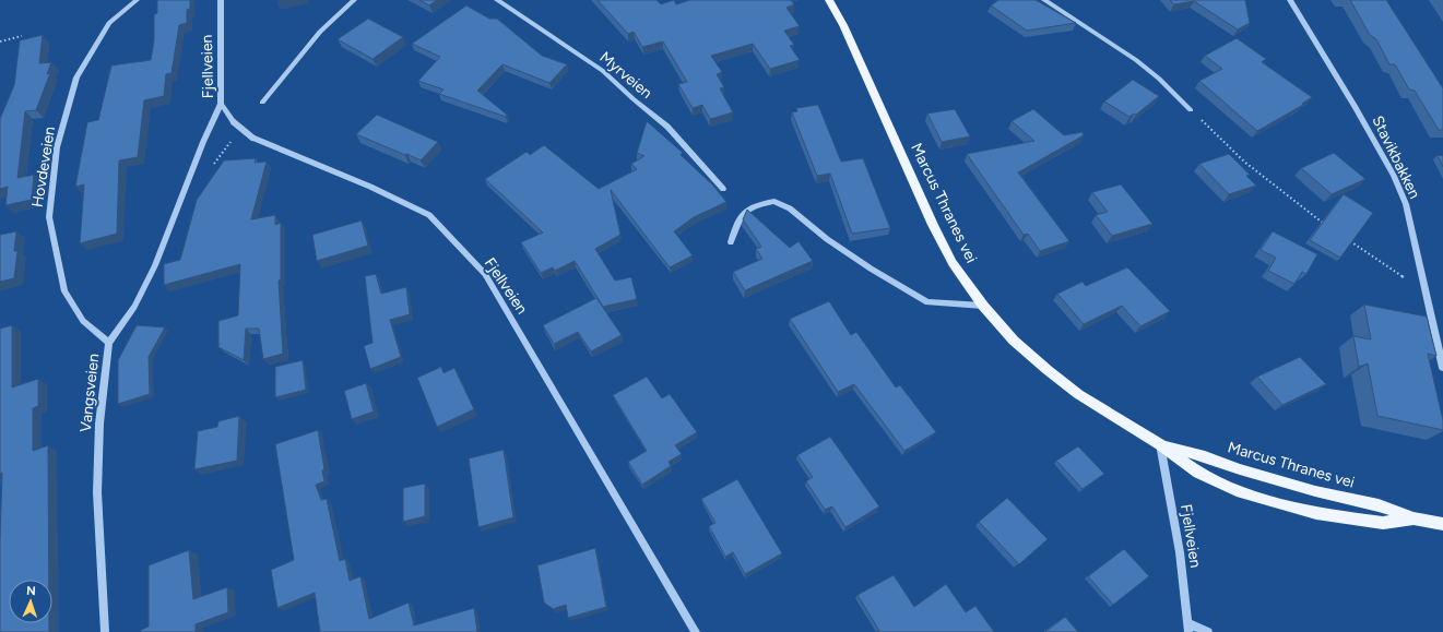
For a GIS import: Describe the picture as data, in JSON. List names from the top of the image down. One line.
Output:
{"streets":{"main road":["Marcus Thranes vei"],"street":["Fjellveien","Myrveien","Stavikbakken","Hovdeveien","Vangsveien"]},"crossings":[["Fjellveien","Marcus Thranes vei"],["Fjellveien","Vangsveien"],["Hovdeveien","Vangsveien"]],"north":"top"}
